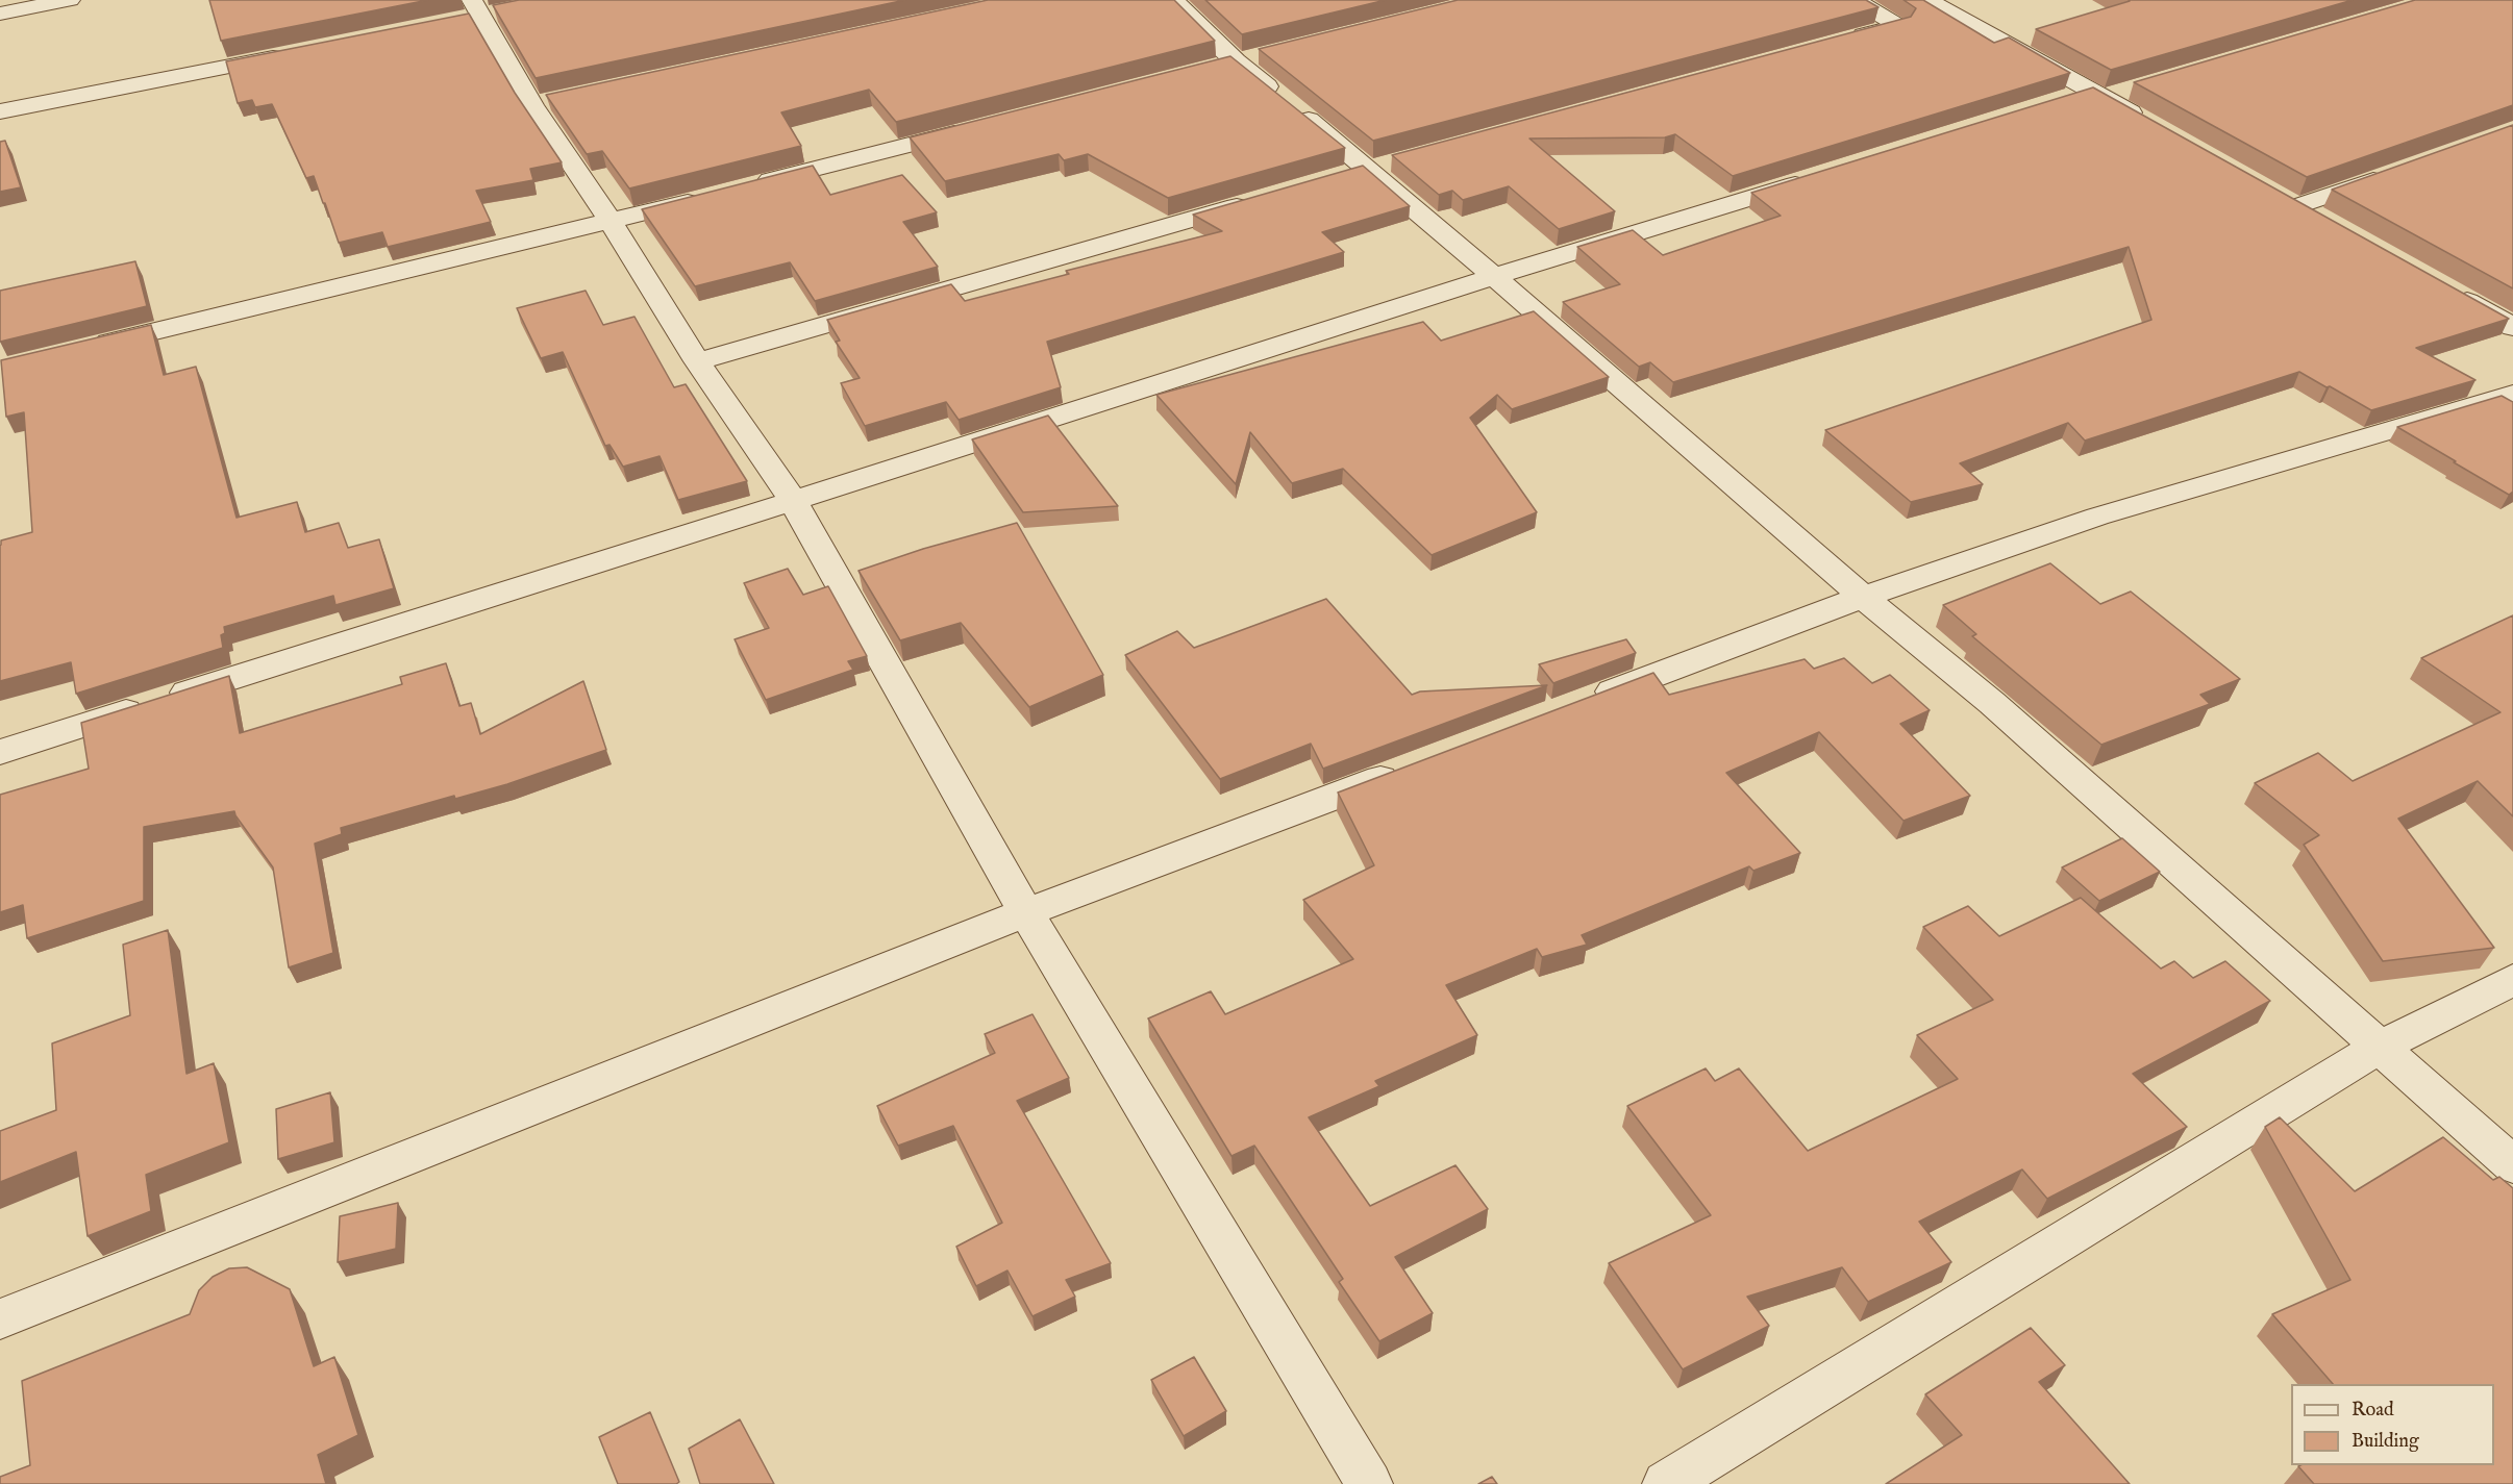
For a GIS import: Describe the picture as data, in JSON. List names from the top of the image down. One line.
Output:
{"legend":["Road","Building"]}
